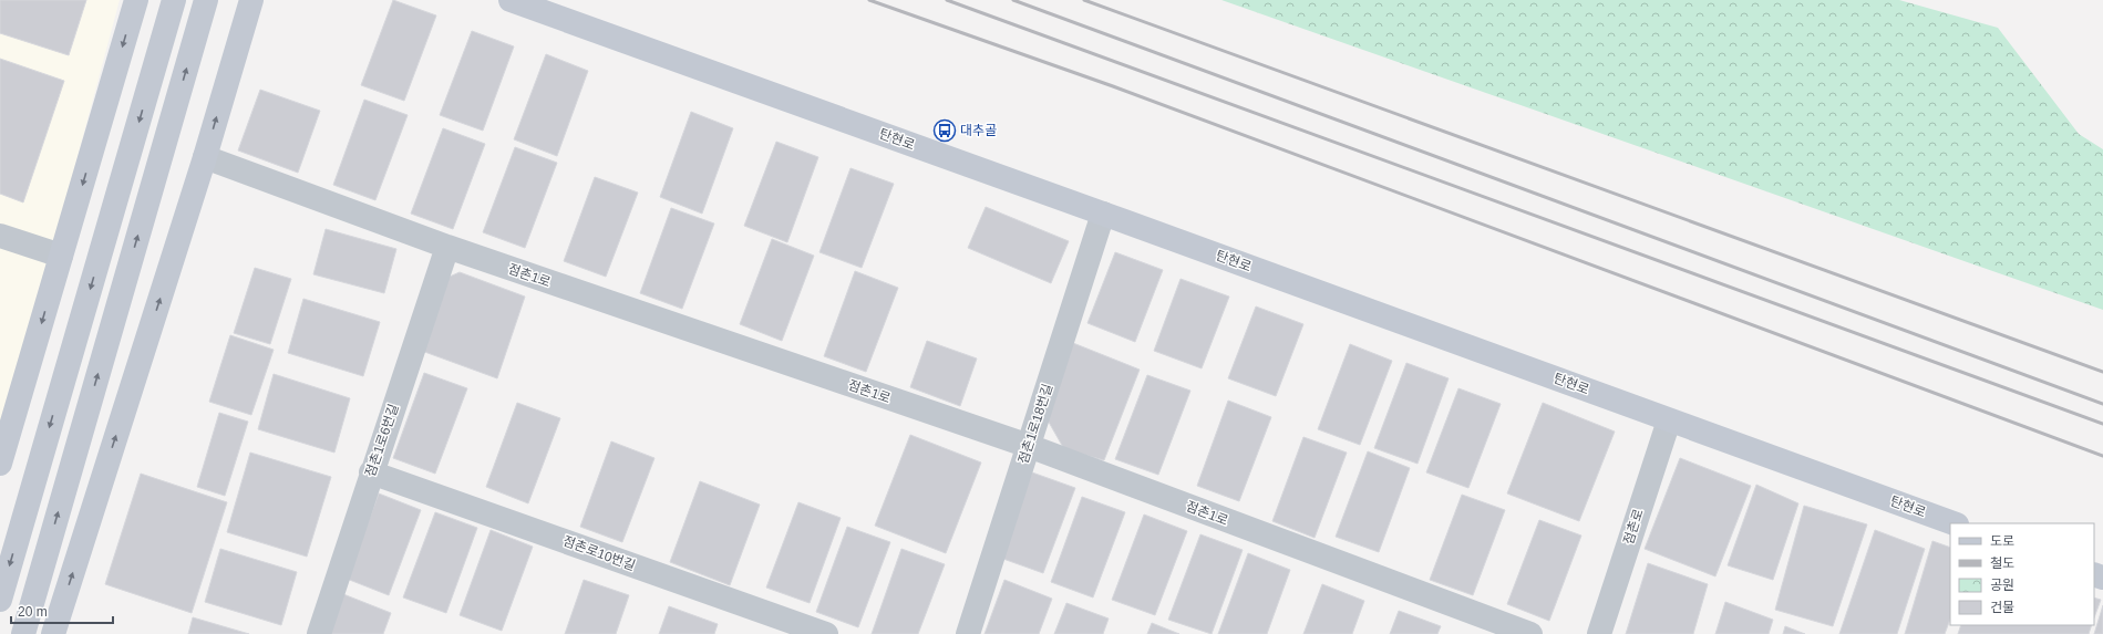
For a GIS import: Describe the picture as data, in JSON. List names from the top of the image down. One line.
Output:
{"streets":{"street":["탄현로","점촌1로","점촌1로18번길","점촌1로6번길","점촌로","점촌로10번길"]},"crossings":[["탄현로","점촌1로18번길"],["탄현로","점촌로"],["점촌1로","점촌1로18번길"],["점촌1로","점촌1로6번길"],["점촌1로6번길","점촌로10번길"]],"places":{"bus stop":["대추골"]},"legend":["도로","철도","공원","건물"],"scale_bar":"20 m"}
